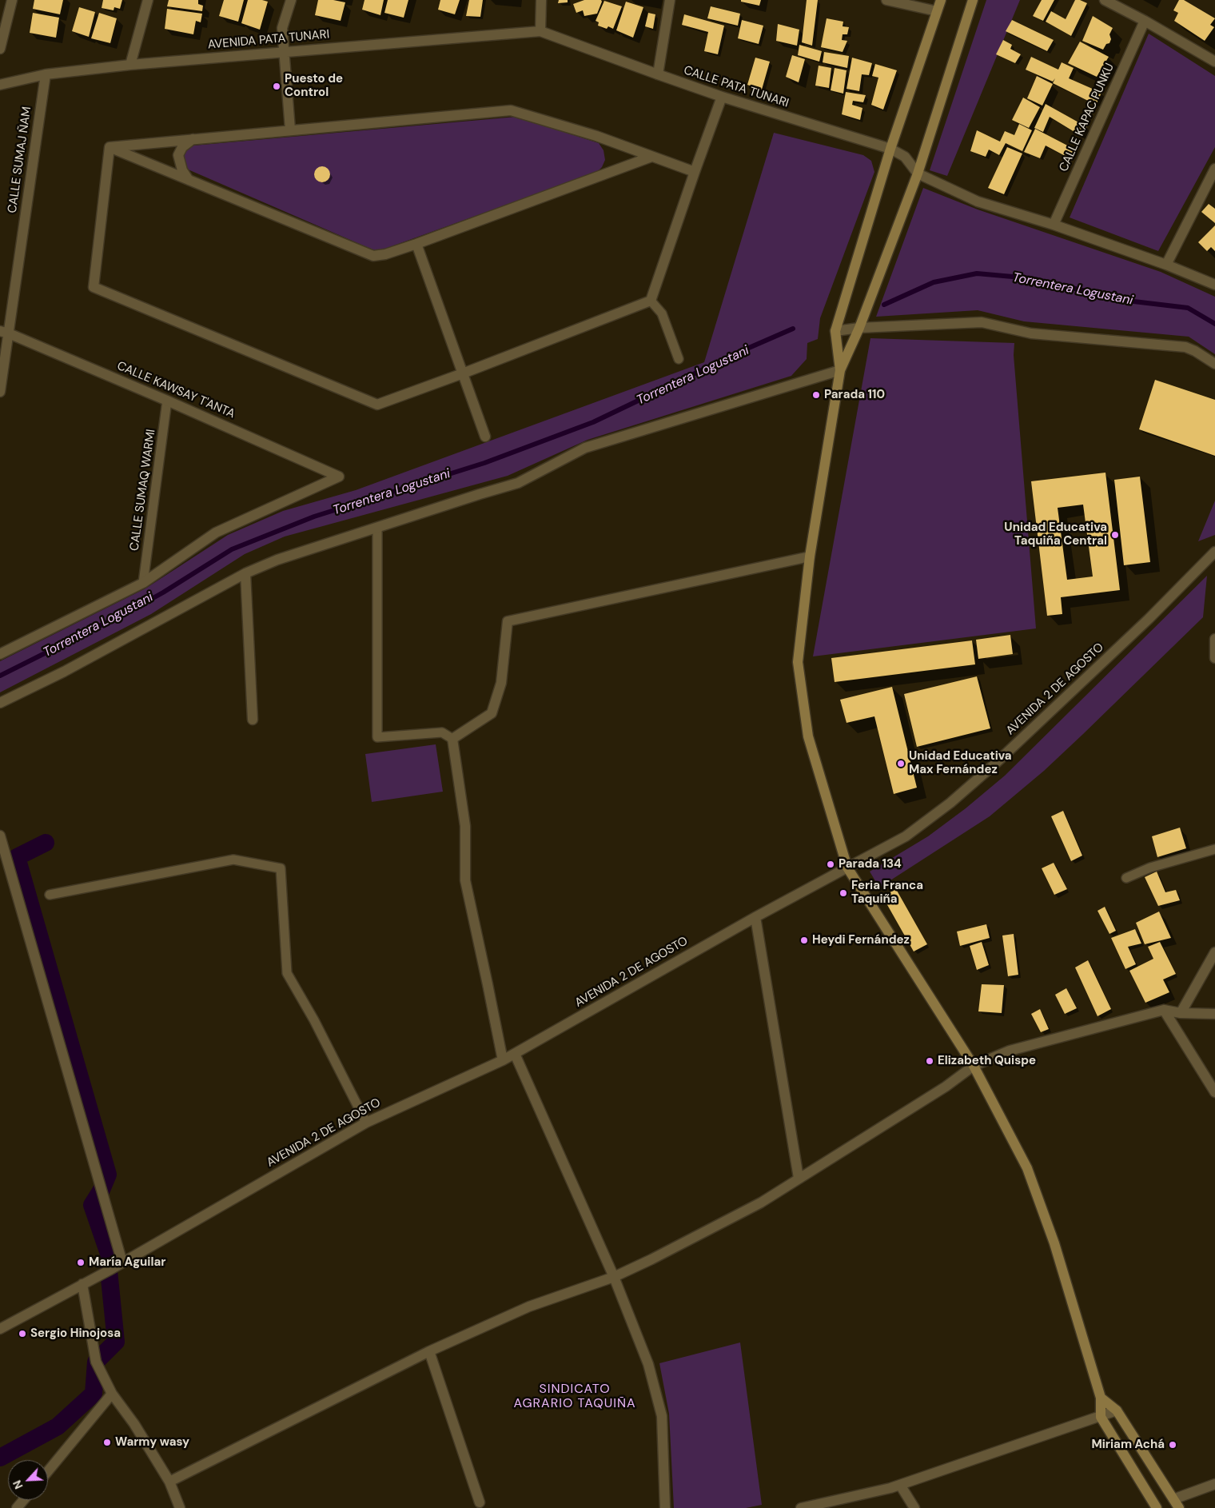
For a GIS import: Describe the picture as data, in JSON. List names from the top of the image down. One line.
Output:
{"streets":{"street":["AVENIDA PATA TUNARI","CALLE PATA TUNARI","CALLE KAPAC PUNKU","CALLE SUMAJ ÑAM","CALLE KAWSAY T'ANTA","AVENIDA 2 DE AGOSTO"],"lane":["CALLE SUMAQ WARMI"]},"crossings":[["AVENIDA PATA TUNARI","CALLE PATA TUNARI"],["AVENIDA PATA TUNARI","CALLE SUMAJ ÑAM"],["CALLE SUMAJ ÑAM","CALLE KAWSAY T'ANTA"],["CALLE KAWSAY T'ANTA","CALLE SUMAQ WARMI"]],"districts":["SINDICATO AGRARIO TAQUIÑA"],"water":["Torrentera Logustani"],"places":["Puesto de Control","Parada 110","Unidad Educativa Taquiña Central","Unidad Educativa Max Fernández","Parada 134","Feria Franca Taquiña","Heydi Fernández","Elizabeth Quispe","María Aguilar","Sergio Hinojosa","Warmy wasy","Miriam Achá"],"north":"bottom left"}
